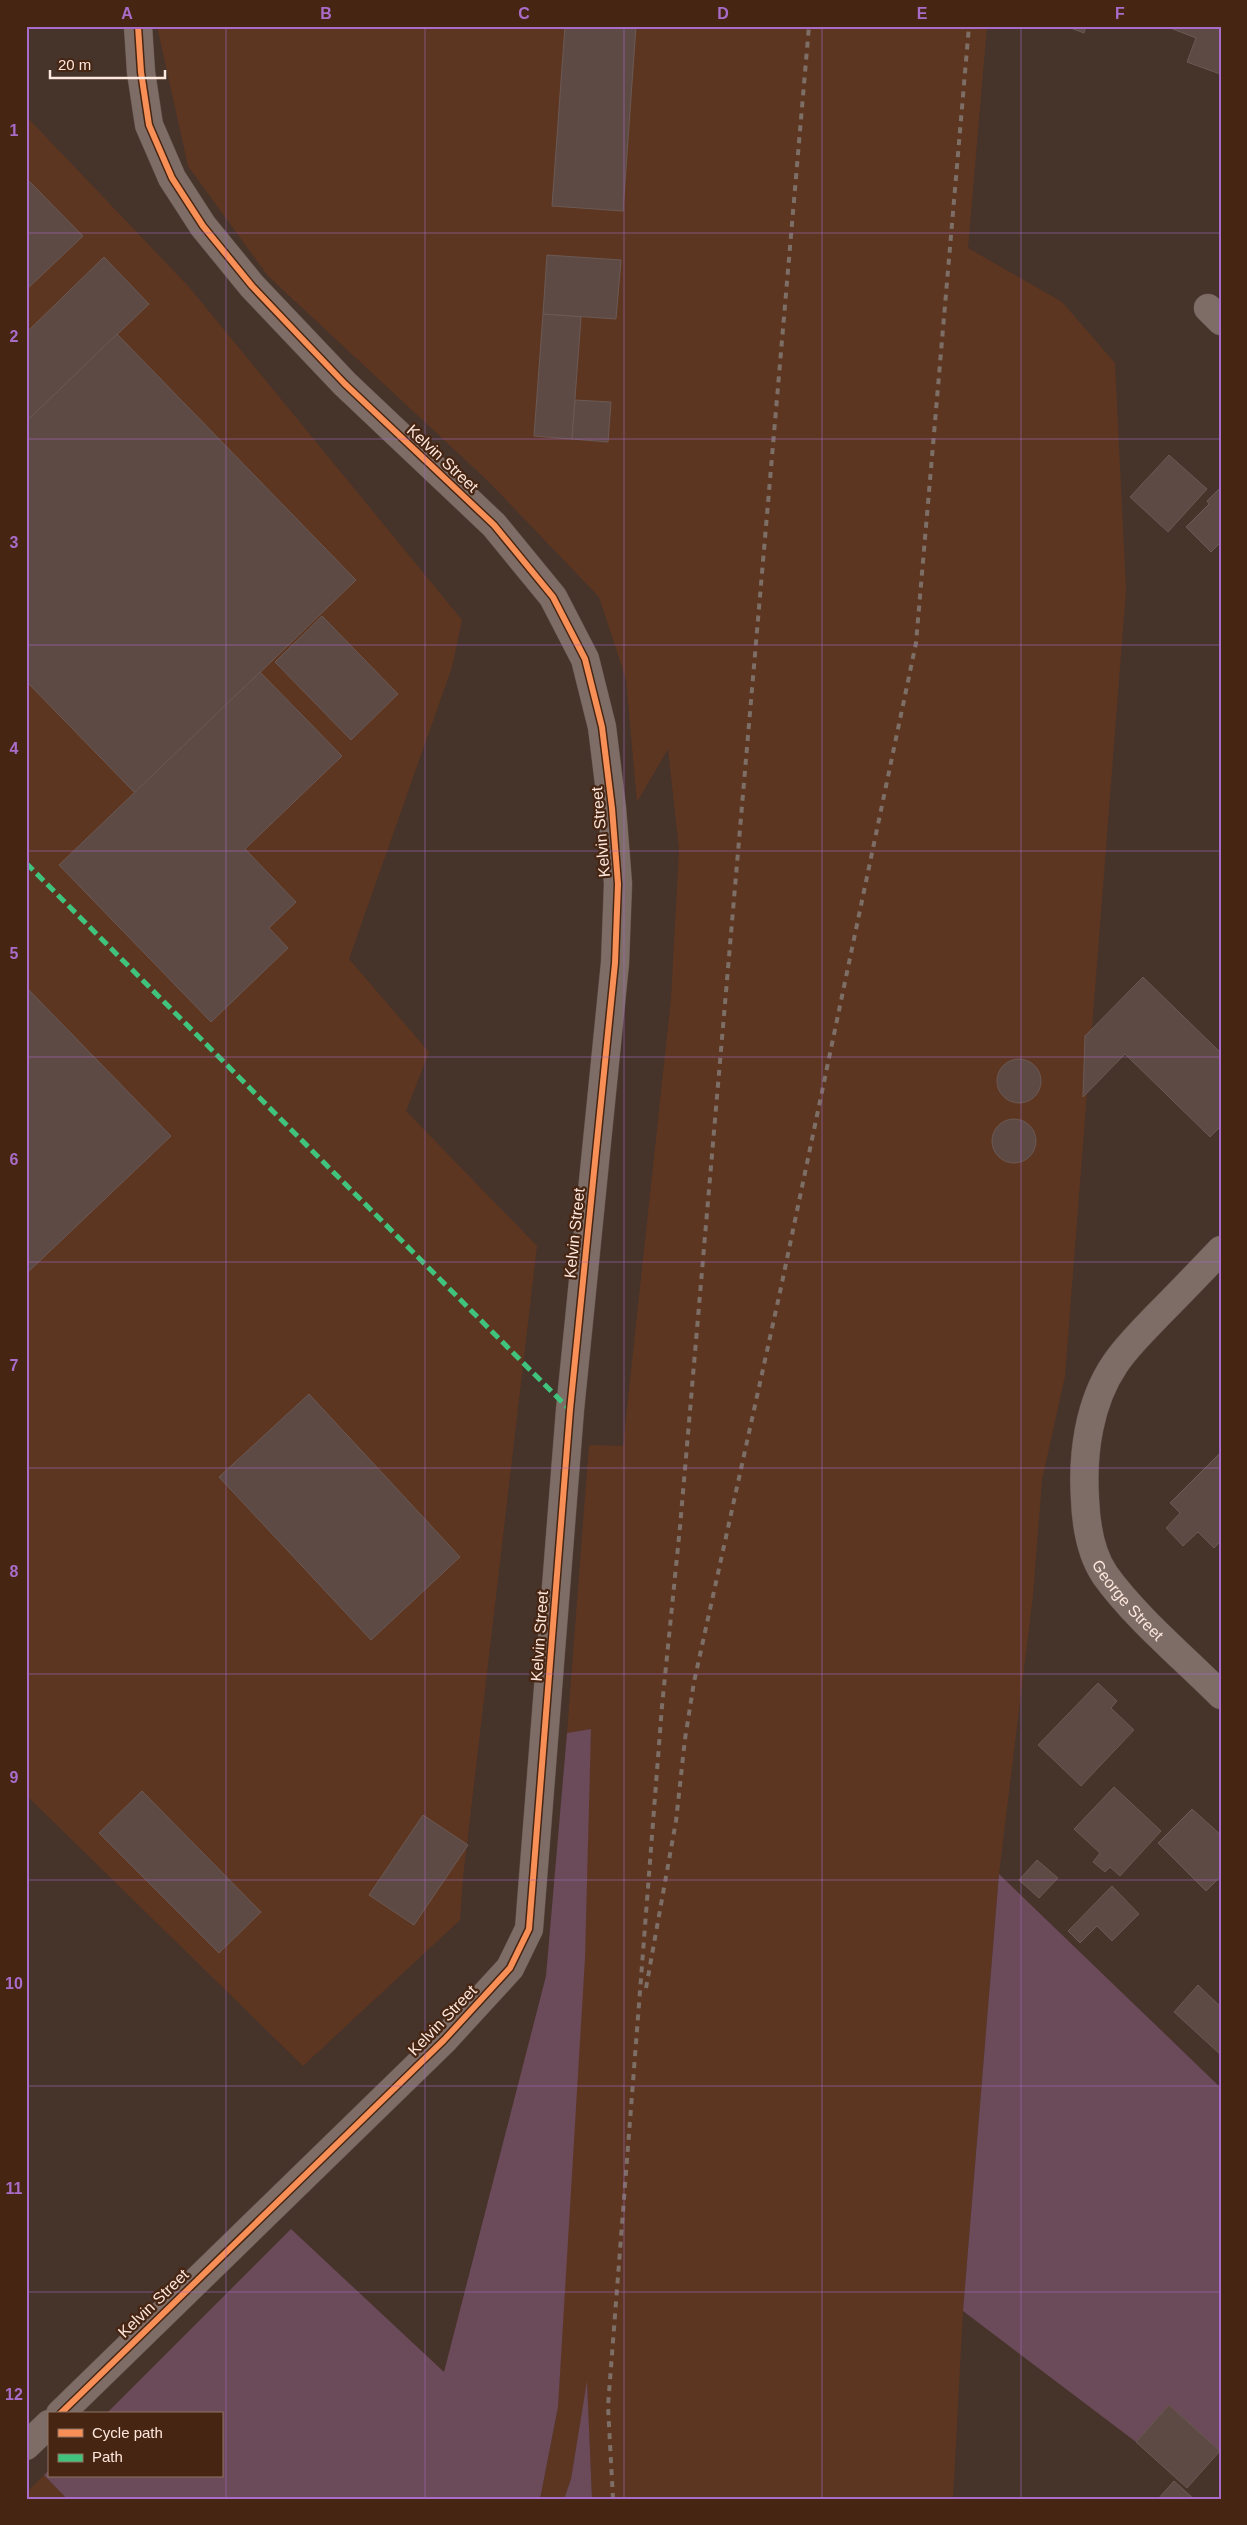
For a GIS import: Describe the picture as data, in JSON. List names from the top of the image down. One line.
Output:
{"streets":{"street":["Kelvin Street","George Street"]},"legend":["Cycle path","Path"],"scale_bar":"20 m","grid":{"columns":["A","B","C","D","E","F"],"rows":["1","2","3","4","5","6","7","8","9","10","11","12"]}}
